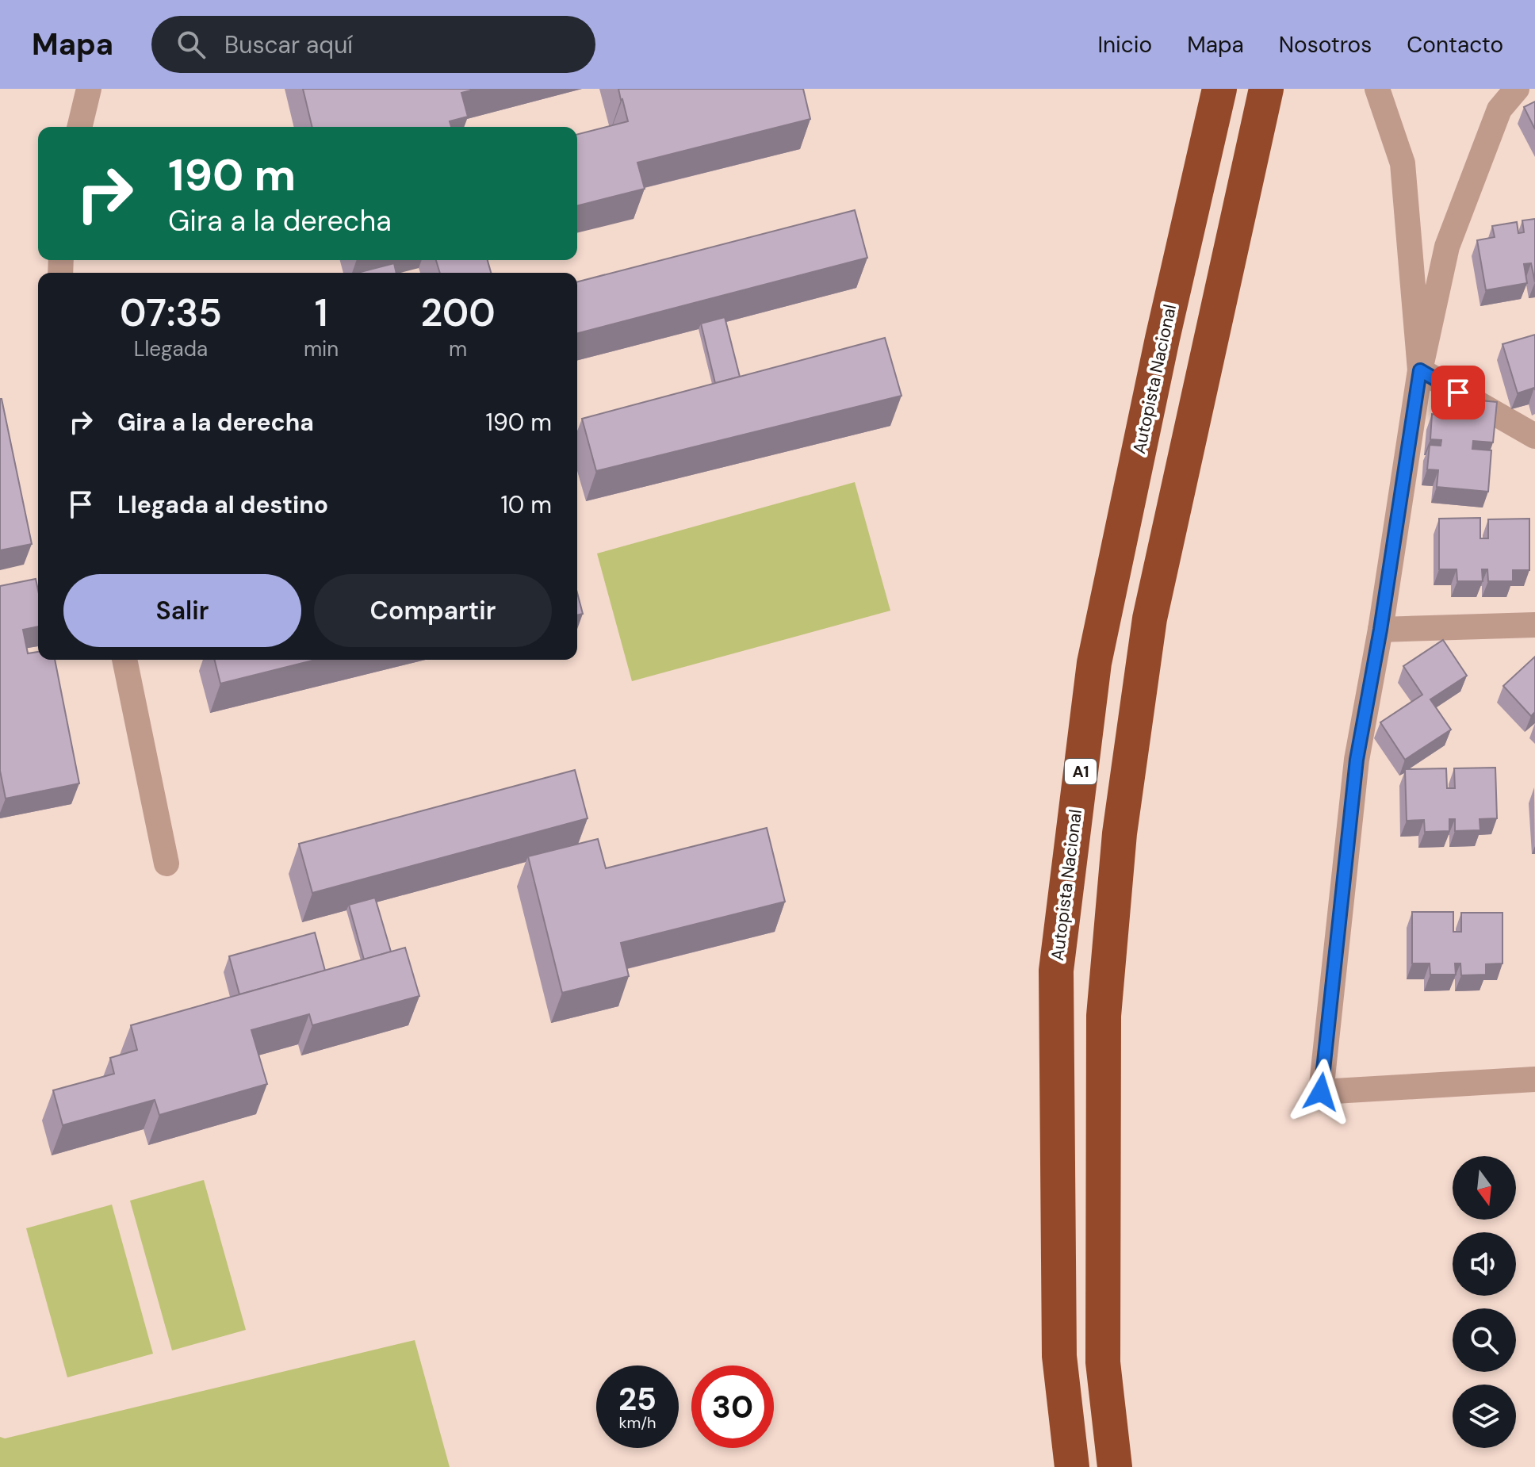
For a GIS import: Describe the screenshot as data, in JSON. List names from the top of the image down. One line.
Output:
{"streets":{"highway":["Autopista Nacional","A1"]},"north":"bottom","page":{"header":"Mapa","search":"Buscar aquí","nav":["Inicio","Mapa","Nosotros","Contacto"],"turn":["190 m","Gira a la derecha"],"eta":["07:35","Llegada","1","min","200","m"],"list":[{"name":"Gira a la derecha","value":"190 m"},{"name":"Llegada al destino","value":"10 m"}],"buttons":["Salir","Compartir"],"speed":"25 km/h","limit":"30"}}
